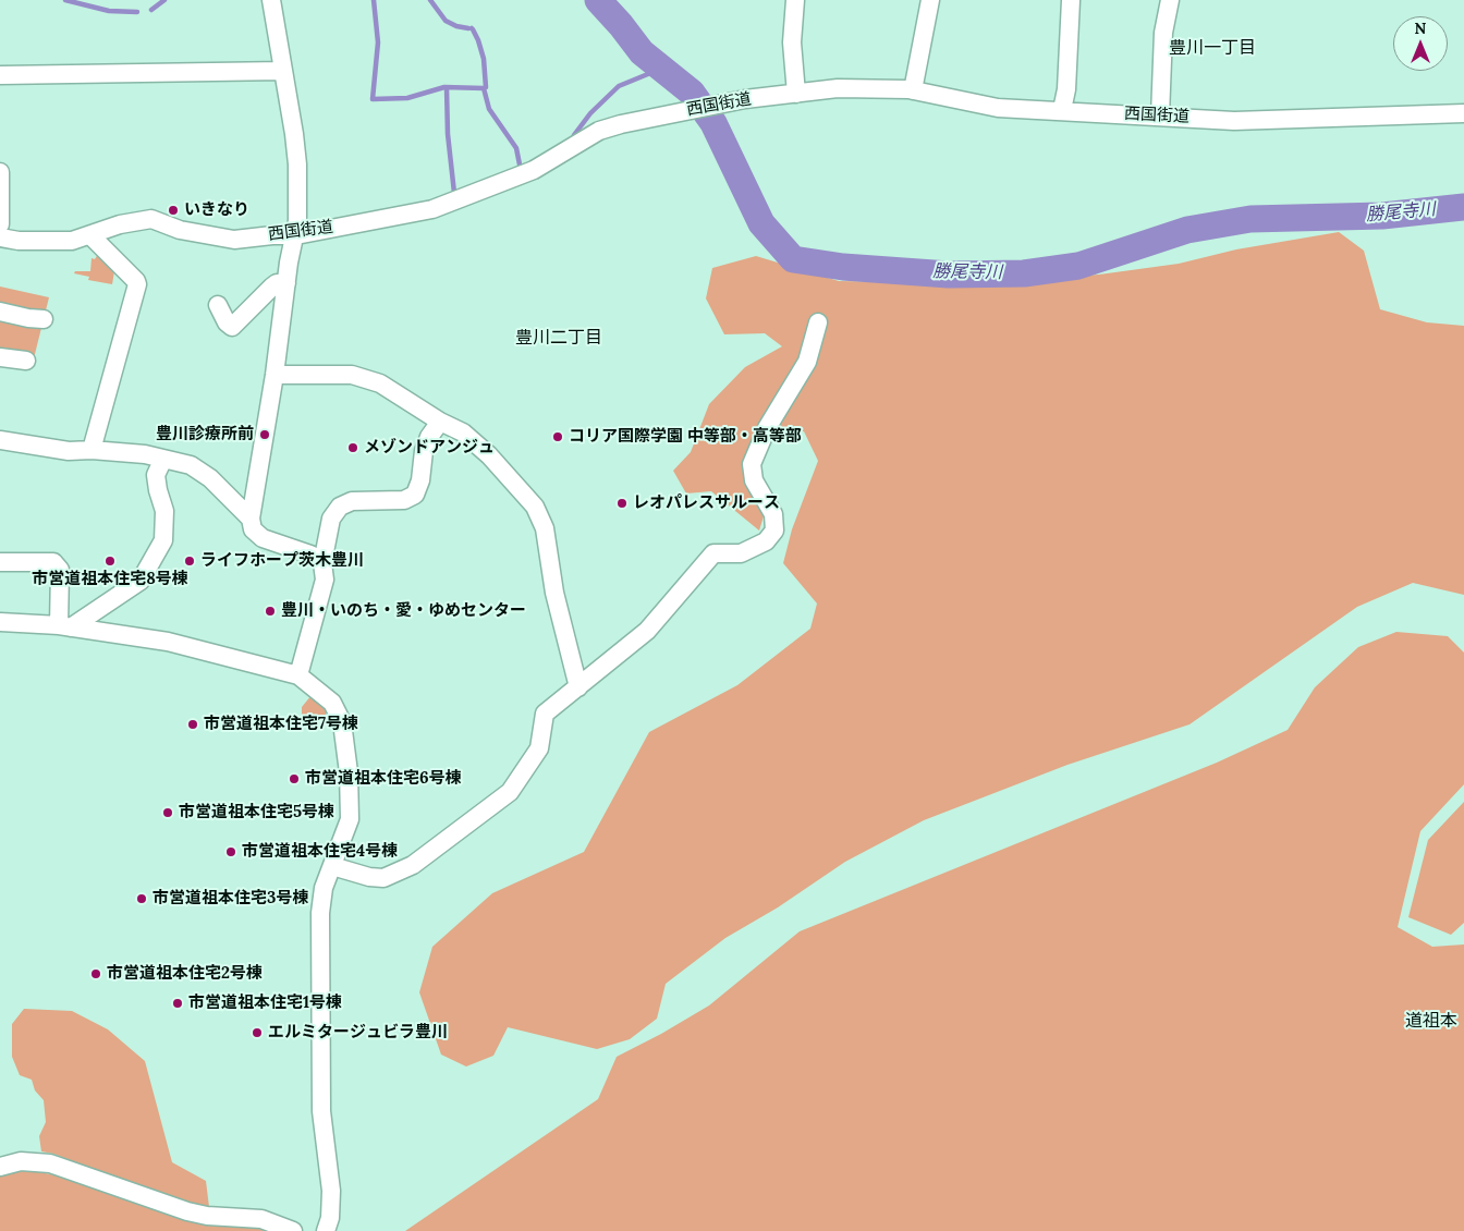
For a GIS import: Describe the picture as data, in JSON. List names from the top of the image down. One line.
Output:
{"streets":{"street":["西国街道"]},"districts":["豊川一丁目","豊川二丁目","道祖本"],"water":["勝尾寺川"],"places":["いきなり","豊川診療所前","コリア国際学園 中等部・高等部","メゾンドアンジュ","レオパレスサルース","市営道祖本住宅8号棟","ライフホープ茨木豊川","豊川・いのち・愛・ゆめセンター","市営道祖本住宅7号棟","市営道祖本住宅6号棟","市営道祖本住宅5号棟","市営道祖本住宅4号棟","市営道祖本住宅3号棟","市営道祖本住宅2号棟","市営道祖本住宅1号棟","エルミタージュビラ豊川"],"north":"top"}
